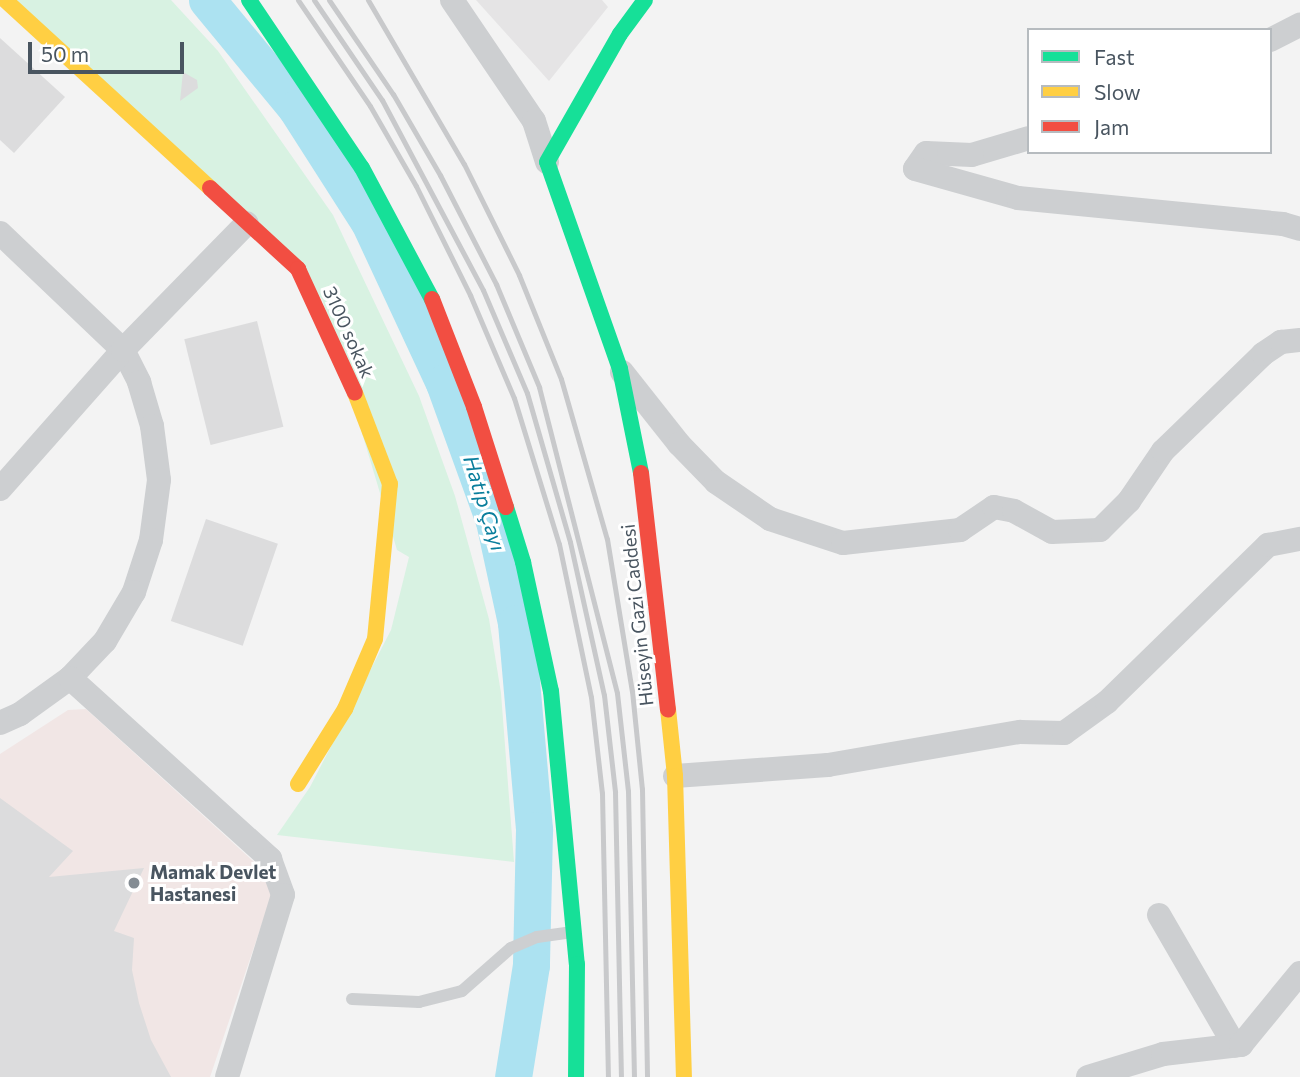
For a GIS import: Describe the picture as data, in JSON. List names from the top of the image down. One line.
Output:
{"streets":{"street":["3100 sokak","Hüseyin Gazi Caddesi"]},"water":["Hatip Çayı"],"places":["Mamak Devlet Hastanesi"],"legend":["Fast","Slow","Jam"],"scale_bar":"50 m"}
